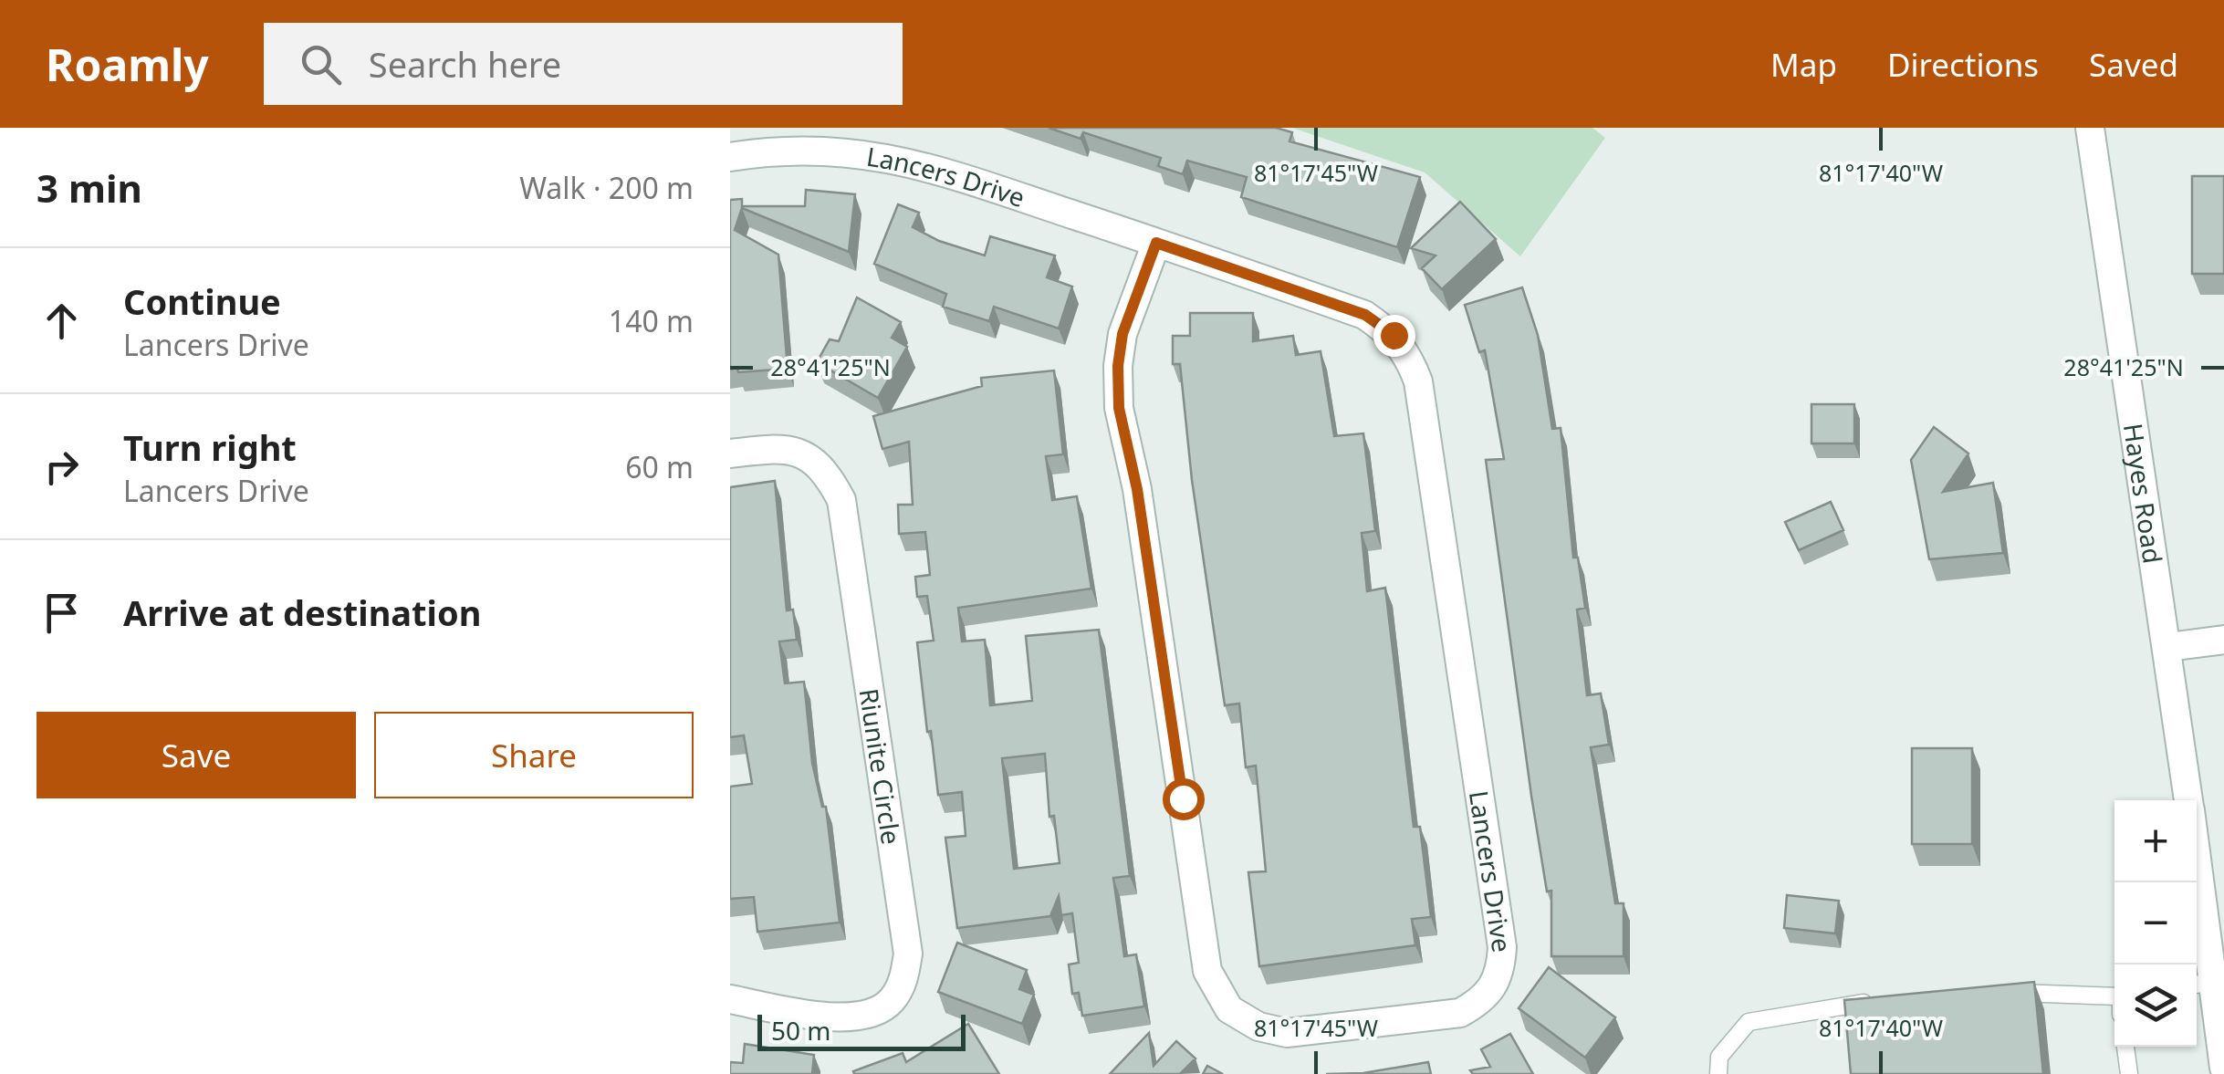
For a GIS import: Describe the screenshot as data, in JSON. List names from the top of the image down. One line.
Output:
{"streets":{"street":["Lancers Drive","Hayes Road","Riunite Circle"]},"scale_bar":"50 m","page":{"header":"Roamly","search":"Search here","nav":["Map","Directions","Saved"],"heading":["3 min","Walk · 200 m"],"list":[["Continue","Lancers Drive","140 m"],["Turn right","Lancers Drive","60 m"],"Arrive at destination"],"buttons":["Save","Share"],"map_buttons":["+","−"],"scale":"50 m"},"coordinates":["81°17'45\"W","81°17'40\"W","28°41'25\"N"]}
